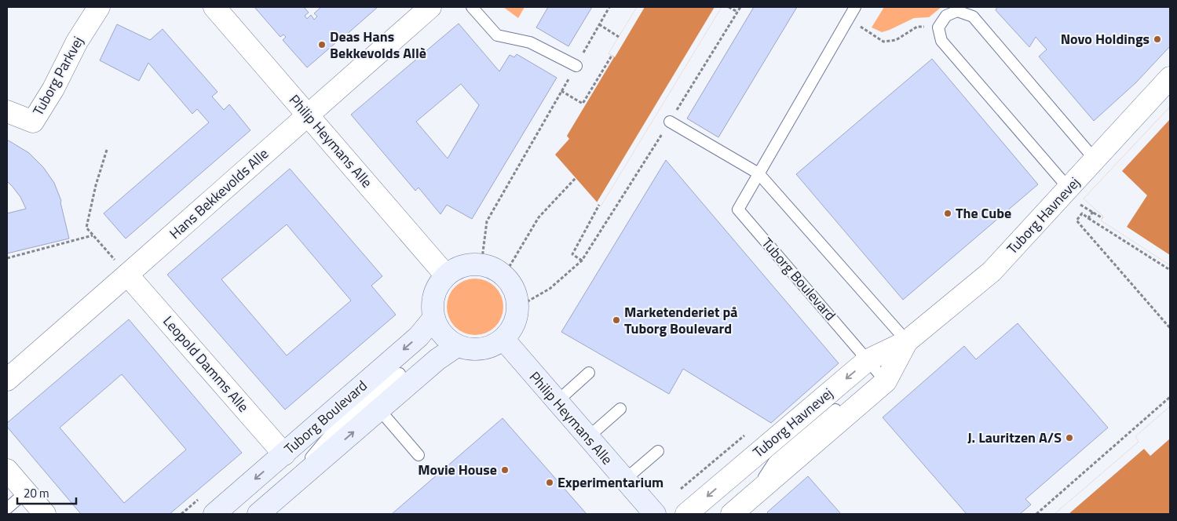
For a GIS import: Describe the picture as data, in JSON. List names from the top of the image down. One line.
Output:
{"streets":{"street":["Tuborg Parkvej","Philip Heymans Alle","Hans Bekkevolds Alle","Tuborg Havnevej","Tuborg Boulevard","Leopold Damms Alle"]},"crossings":[["Philip Heymans Alle","Hans Bekkevolds Alle"],["Philip Heymans Alle","Tuborg Boulevard"],["Hans Bekkevolds Alle","Leopold Damms Alle"],["Tuborg Havnevej","Tuborg Boulevard"],["Tuborg Boulevard","Leopold Damms Alle"]],"places":["Novo Holdings","Deas Hans Bekkevolds Allè","The Cube","Marketenderiet på Tuborg Boulevard","J. Lauritzen A/S","Movie House","Experimentarium"],"scale_bar":"20 m"}
